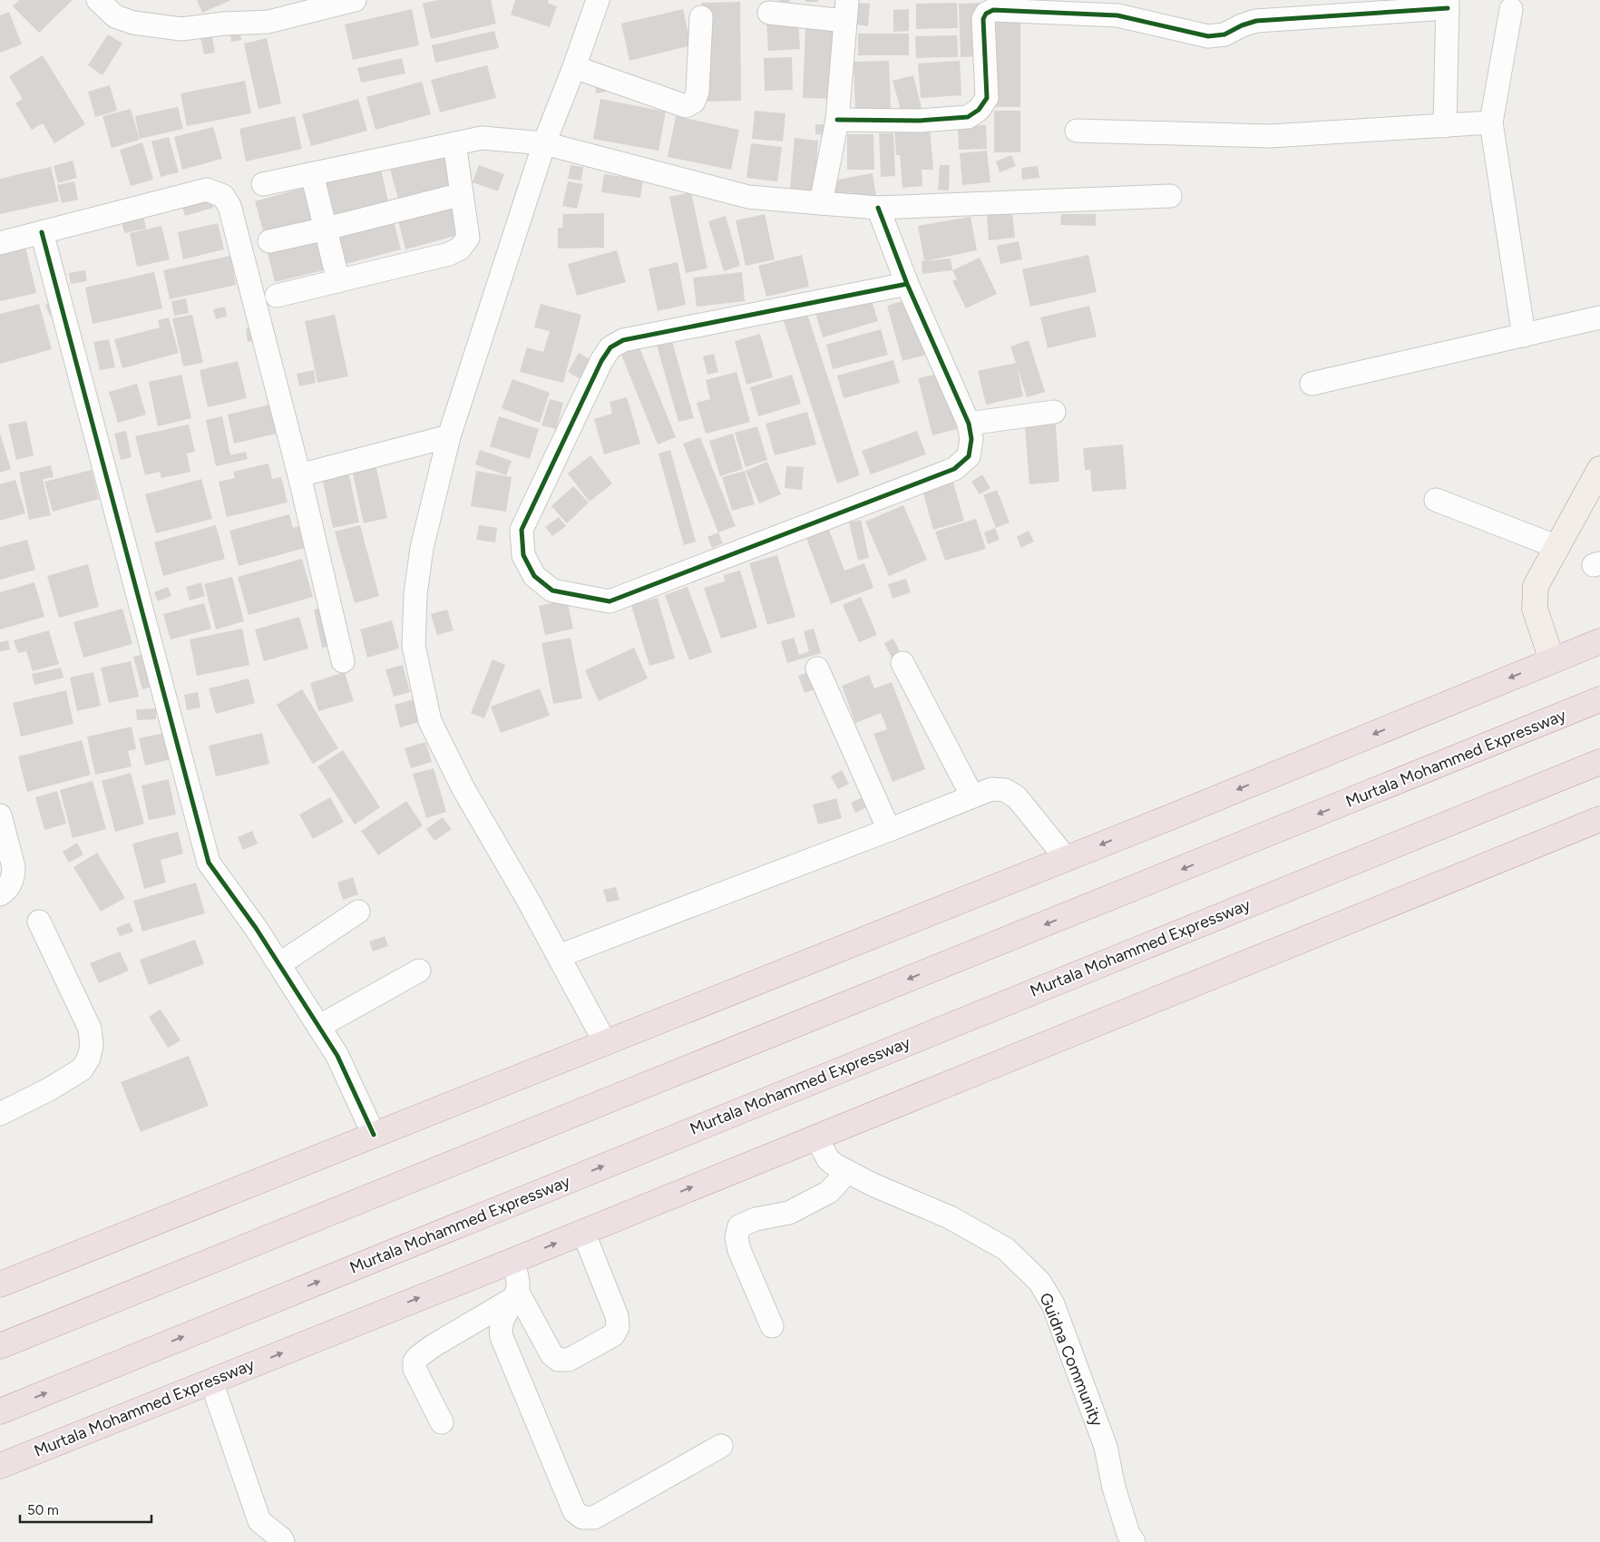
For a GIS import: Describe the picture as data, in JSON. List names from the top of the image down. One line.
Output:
{"streets":{"highway":["Murtala Mohammed Expressway"],"street":["Guidna Community"]},"crossings":[["Murtala Mohammed Expressway","Guidna Community"]],"scale_bar":"50 m"}
